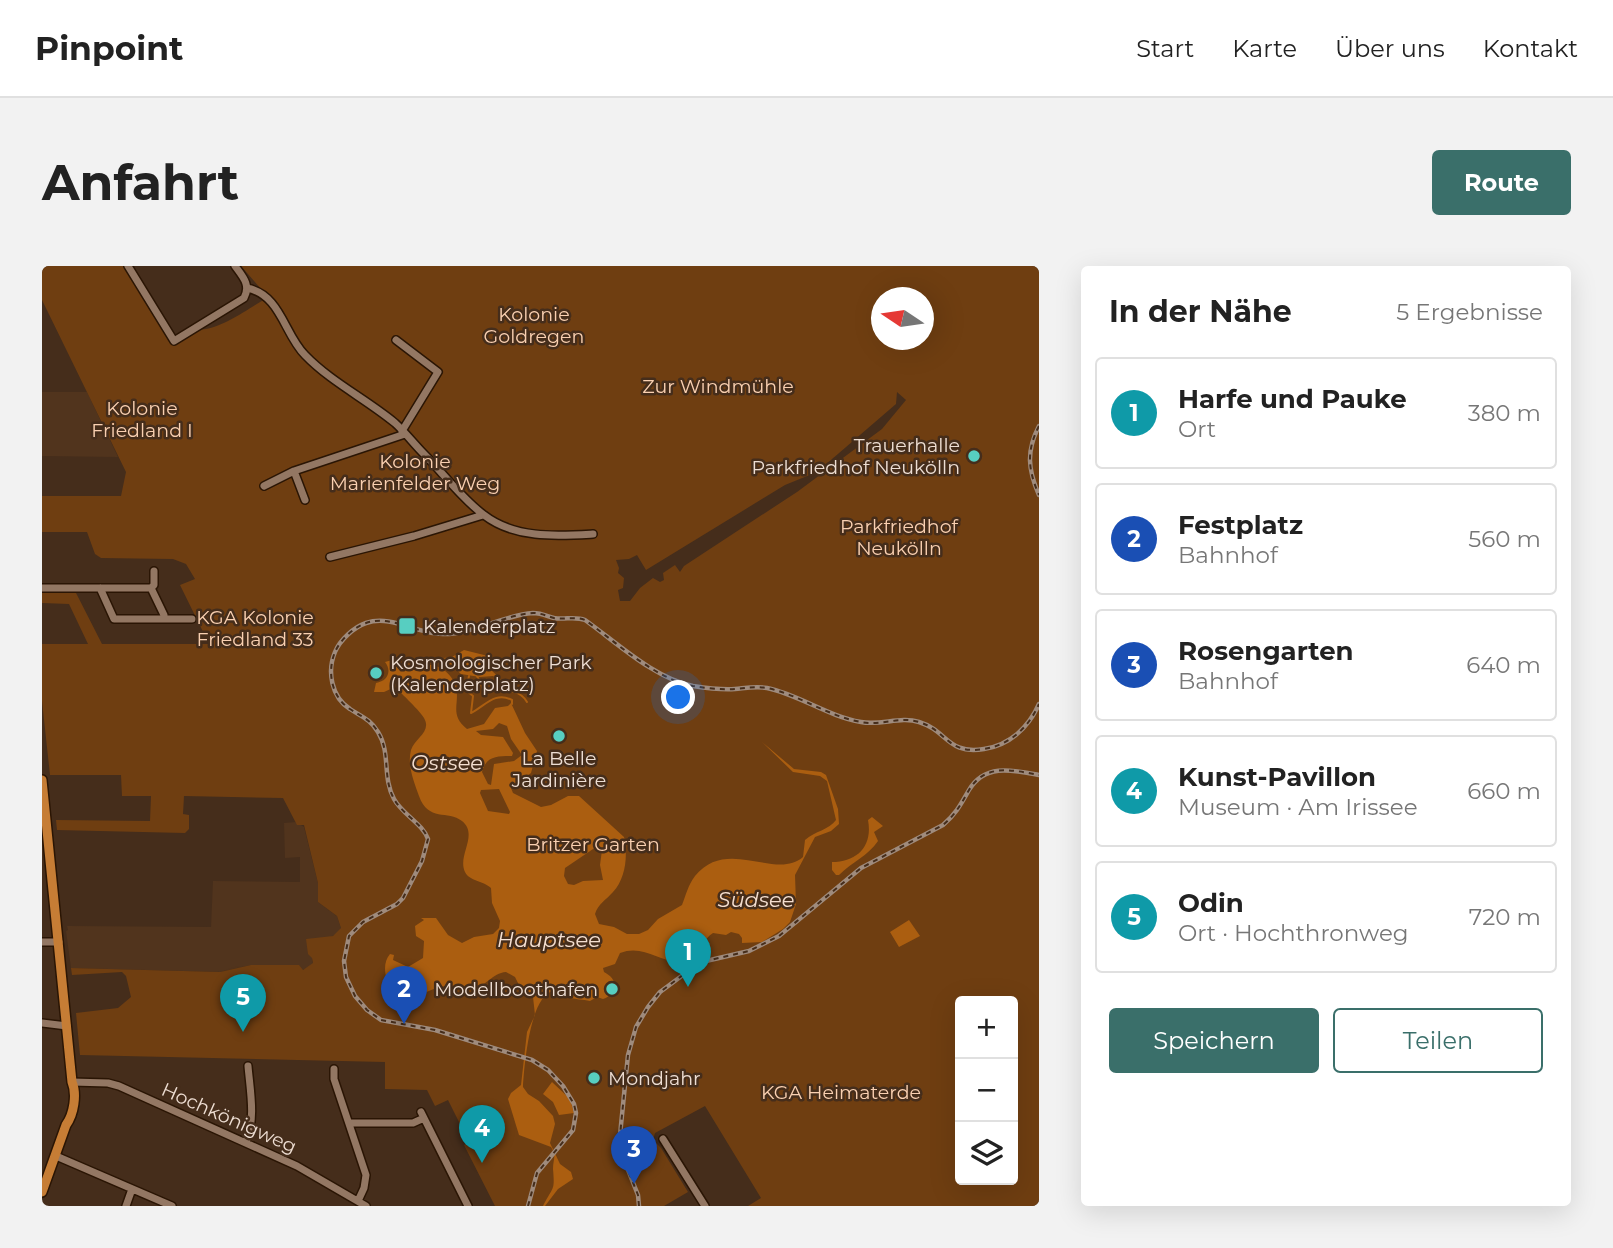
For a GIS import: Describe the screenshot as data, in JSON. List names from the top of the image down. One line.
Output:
{"streets":{"street":["Hochkönigweg"]},"water":["Ostsee","Südsee","Hauptsee"],"parks":["Kolonie Goldregen","Zur Windmühle","Kolonie Friedland I","Kolonie Marienfelder Weg","Parkfriedhof Neukölln","KGA Kolonie Friedland 33","Britzer Garten","KGA Heimaterde"],"places":{"other":["Trauerhalle Parkfriedhof Neukölln","Kosmologischer Park (Kalenderplatz)","La Belle Jardinière","Modellboothafen","Mondjahr"],"transit":["Kalenderplatz"]},"north":"left","page":{"header":"Pinpoint","nav":["Start","Karte","Über uns","Kontakt"],"buttons":["Route",["Speichern","Teilen"]],"title":"Anfahrt","heading":["In der Nähe","5 Ergebnisse"],"list":[{"mark":"1","name":"Harfe und Pauke","note":"Ort","value":"380 m"},{"mark":"2","name":"Festplatz","note":"Bahnhof","value":"560 m"},{"mark":"3","name":"Rosengarten","note":"Bahnhof","value":"640 m"},{"mark":"4","name":"Kunst-Pavillon","note":"Museum · Am Irissee","value":"660 m"},{"mark":"5","name":"Odin","note":"Ort · Hochthronweg","value":"720 m"}],"pins":["1","2","5","4","3"],"map_buttons":["+","−"]}}
